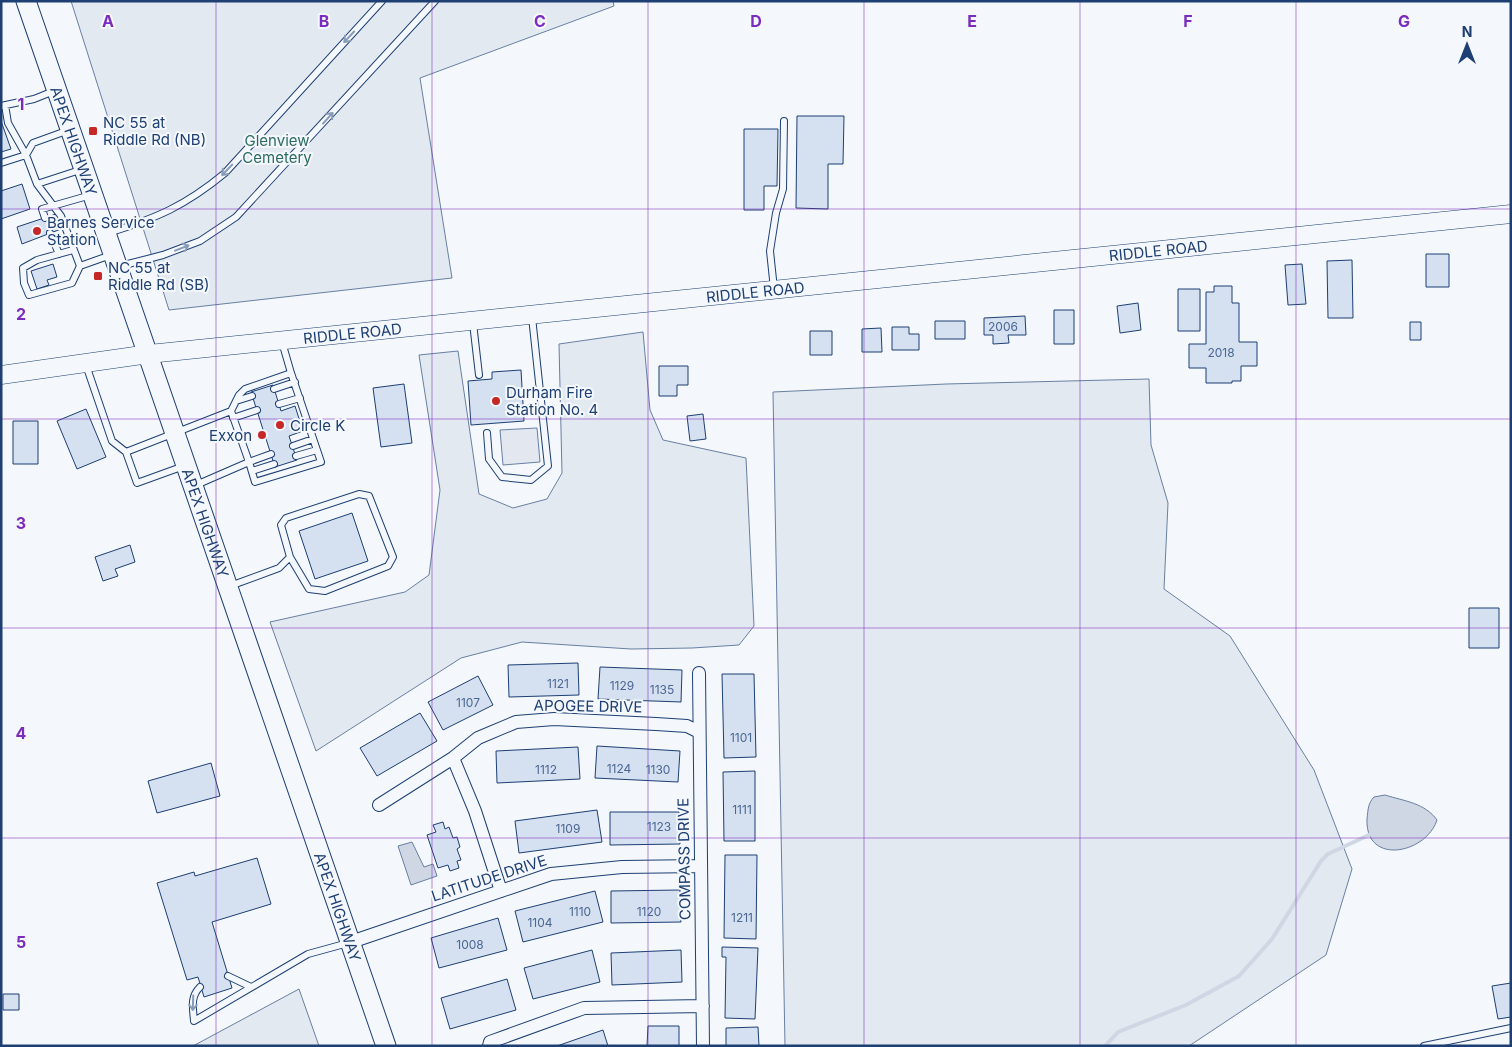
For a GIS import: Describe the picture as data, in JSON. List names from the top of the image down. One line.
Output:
{"streets":{"main road":["APEX HIGHWAY","RIDDLE ROAD"],"street":["APOGEE DRIVE","COMPASS DRIVE","LATITUDE DRIVE"]},"crossings":[["APEX HIGHWAY","RIDDLE ROAD"],["APEX HIGHWAY","LATITUDE DRIVE"],["APOGEE DRIVE","COMPASS DRIVE"],["COMPASS DRIVE","LATITUDE DRIVE"]],"parks":["Glenview Cemetery"],"places":{"transit":["NC 55 at Riddle Rd (NB)","NC 55 at Riddle Rd (SB)"],"other":["Barnes Service Station","Durham Fire Station No. 4","Circle K","Exxon"]},"house_numbers":["2006","2018","1121","1129","1135","1107","1101","1124","1112","1130","1111","1123","1109","1110","1120","1211","1104","1008"],"north":"top","grid":{"columns":["A","B","C","D","E","F","G"],"rows":["1","2","3","4","5"]}}
